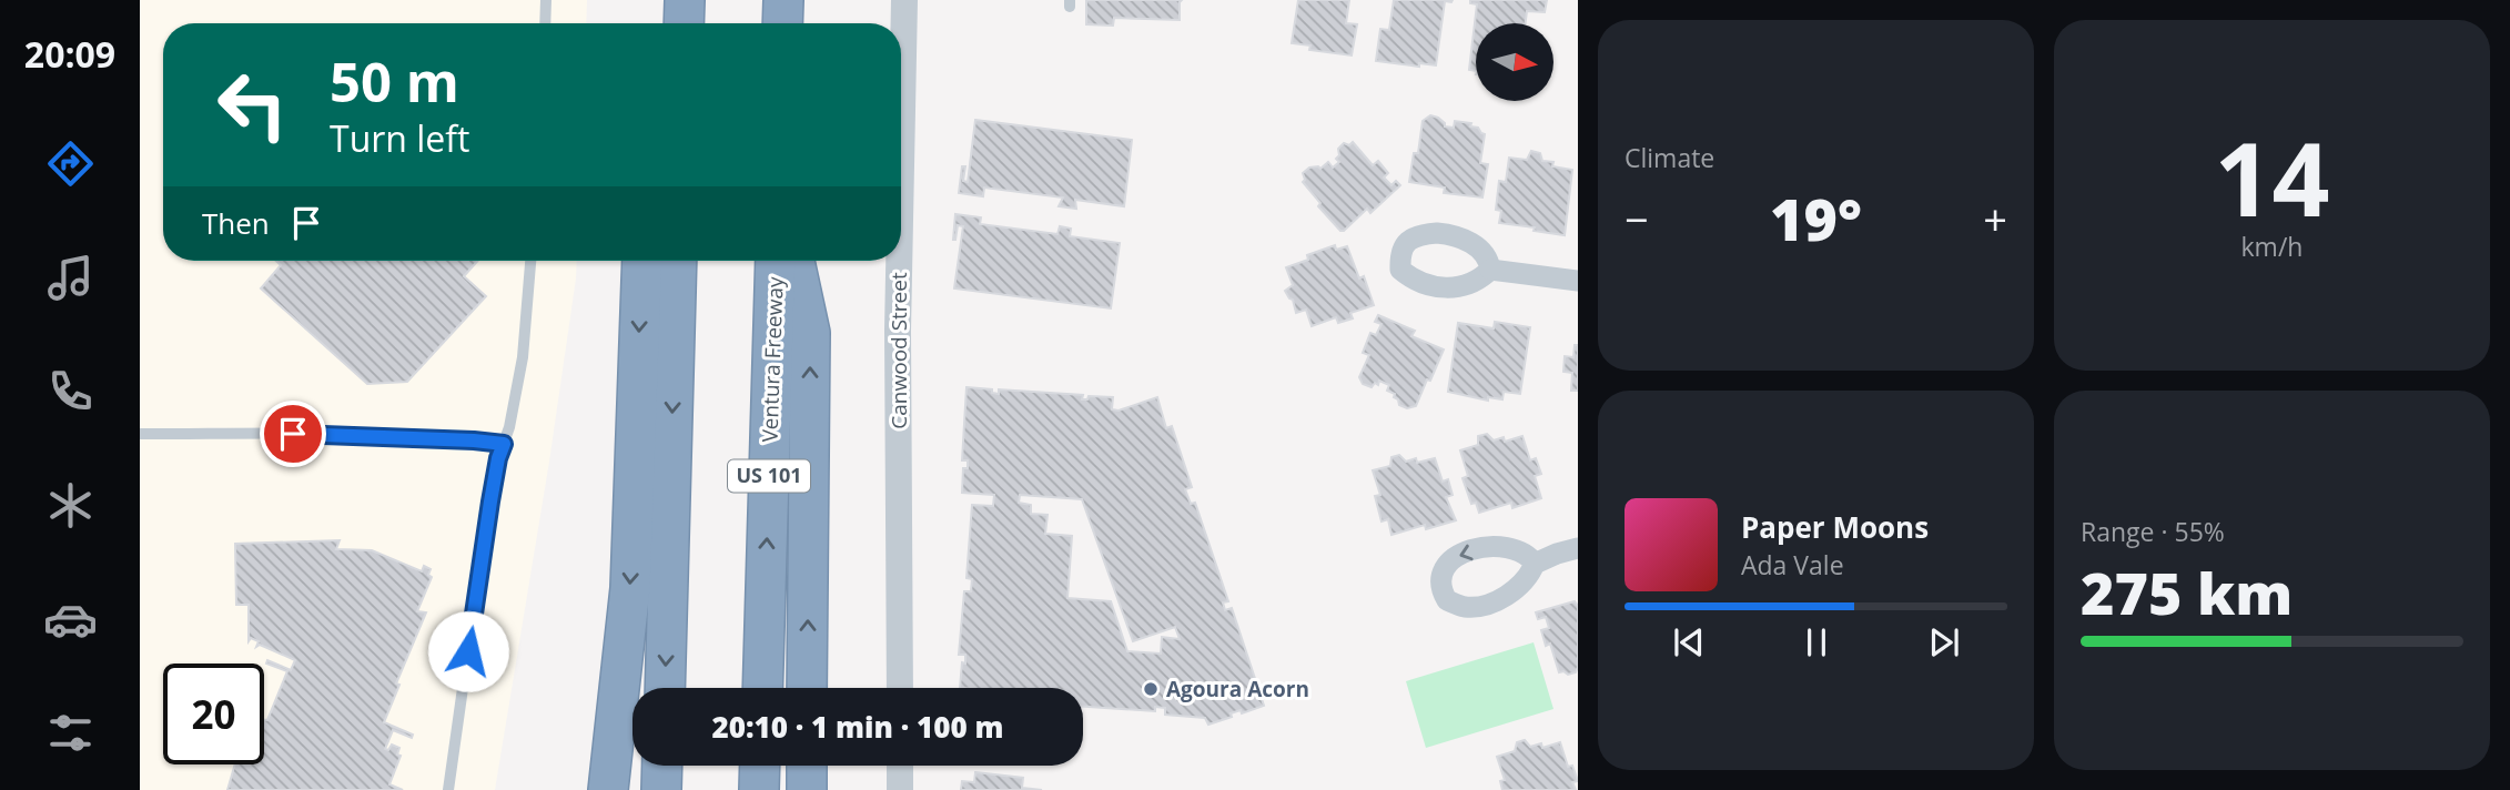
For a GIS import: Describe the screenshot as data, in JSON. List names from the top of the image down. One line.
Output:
{"streets":{"highway":["Ventura Freeway","US 101"],"street":["Canwood Street"]},"places":["Agoura Acorn"],"north":"right","page":{"tabs":"20:09","tile":["Climate",["14","km/h"],["Range · 55%","275 km"]],"turn":["50 m","Turn left"],"then":"Then","heat":["−","19°","+"],"song":["Paper Moons","Ada Vale"],"limit":"20","trip":"20:10 · 1 min · 100 m"}}
